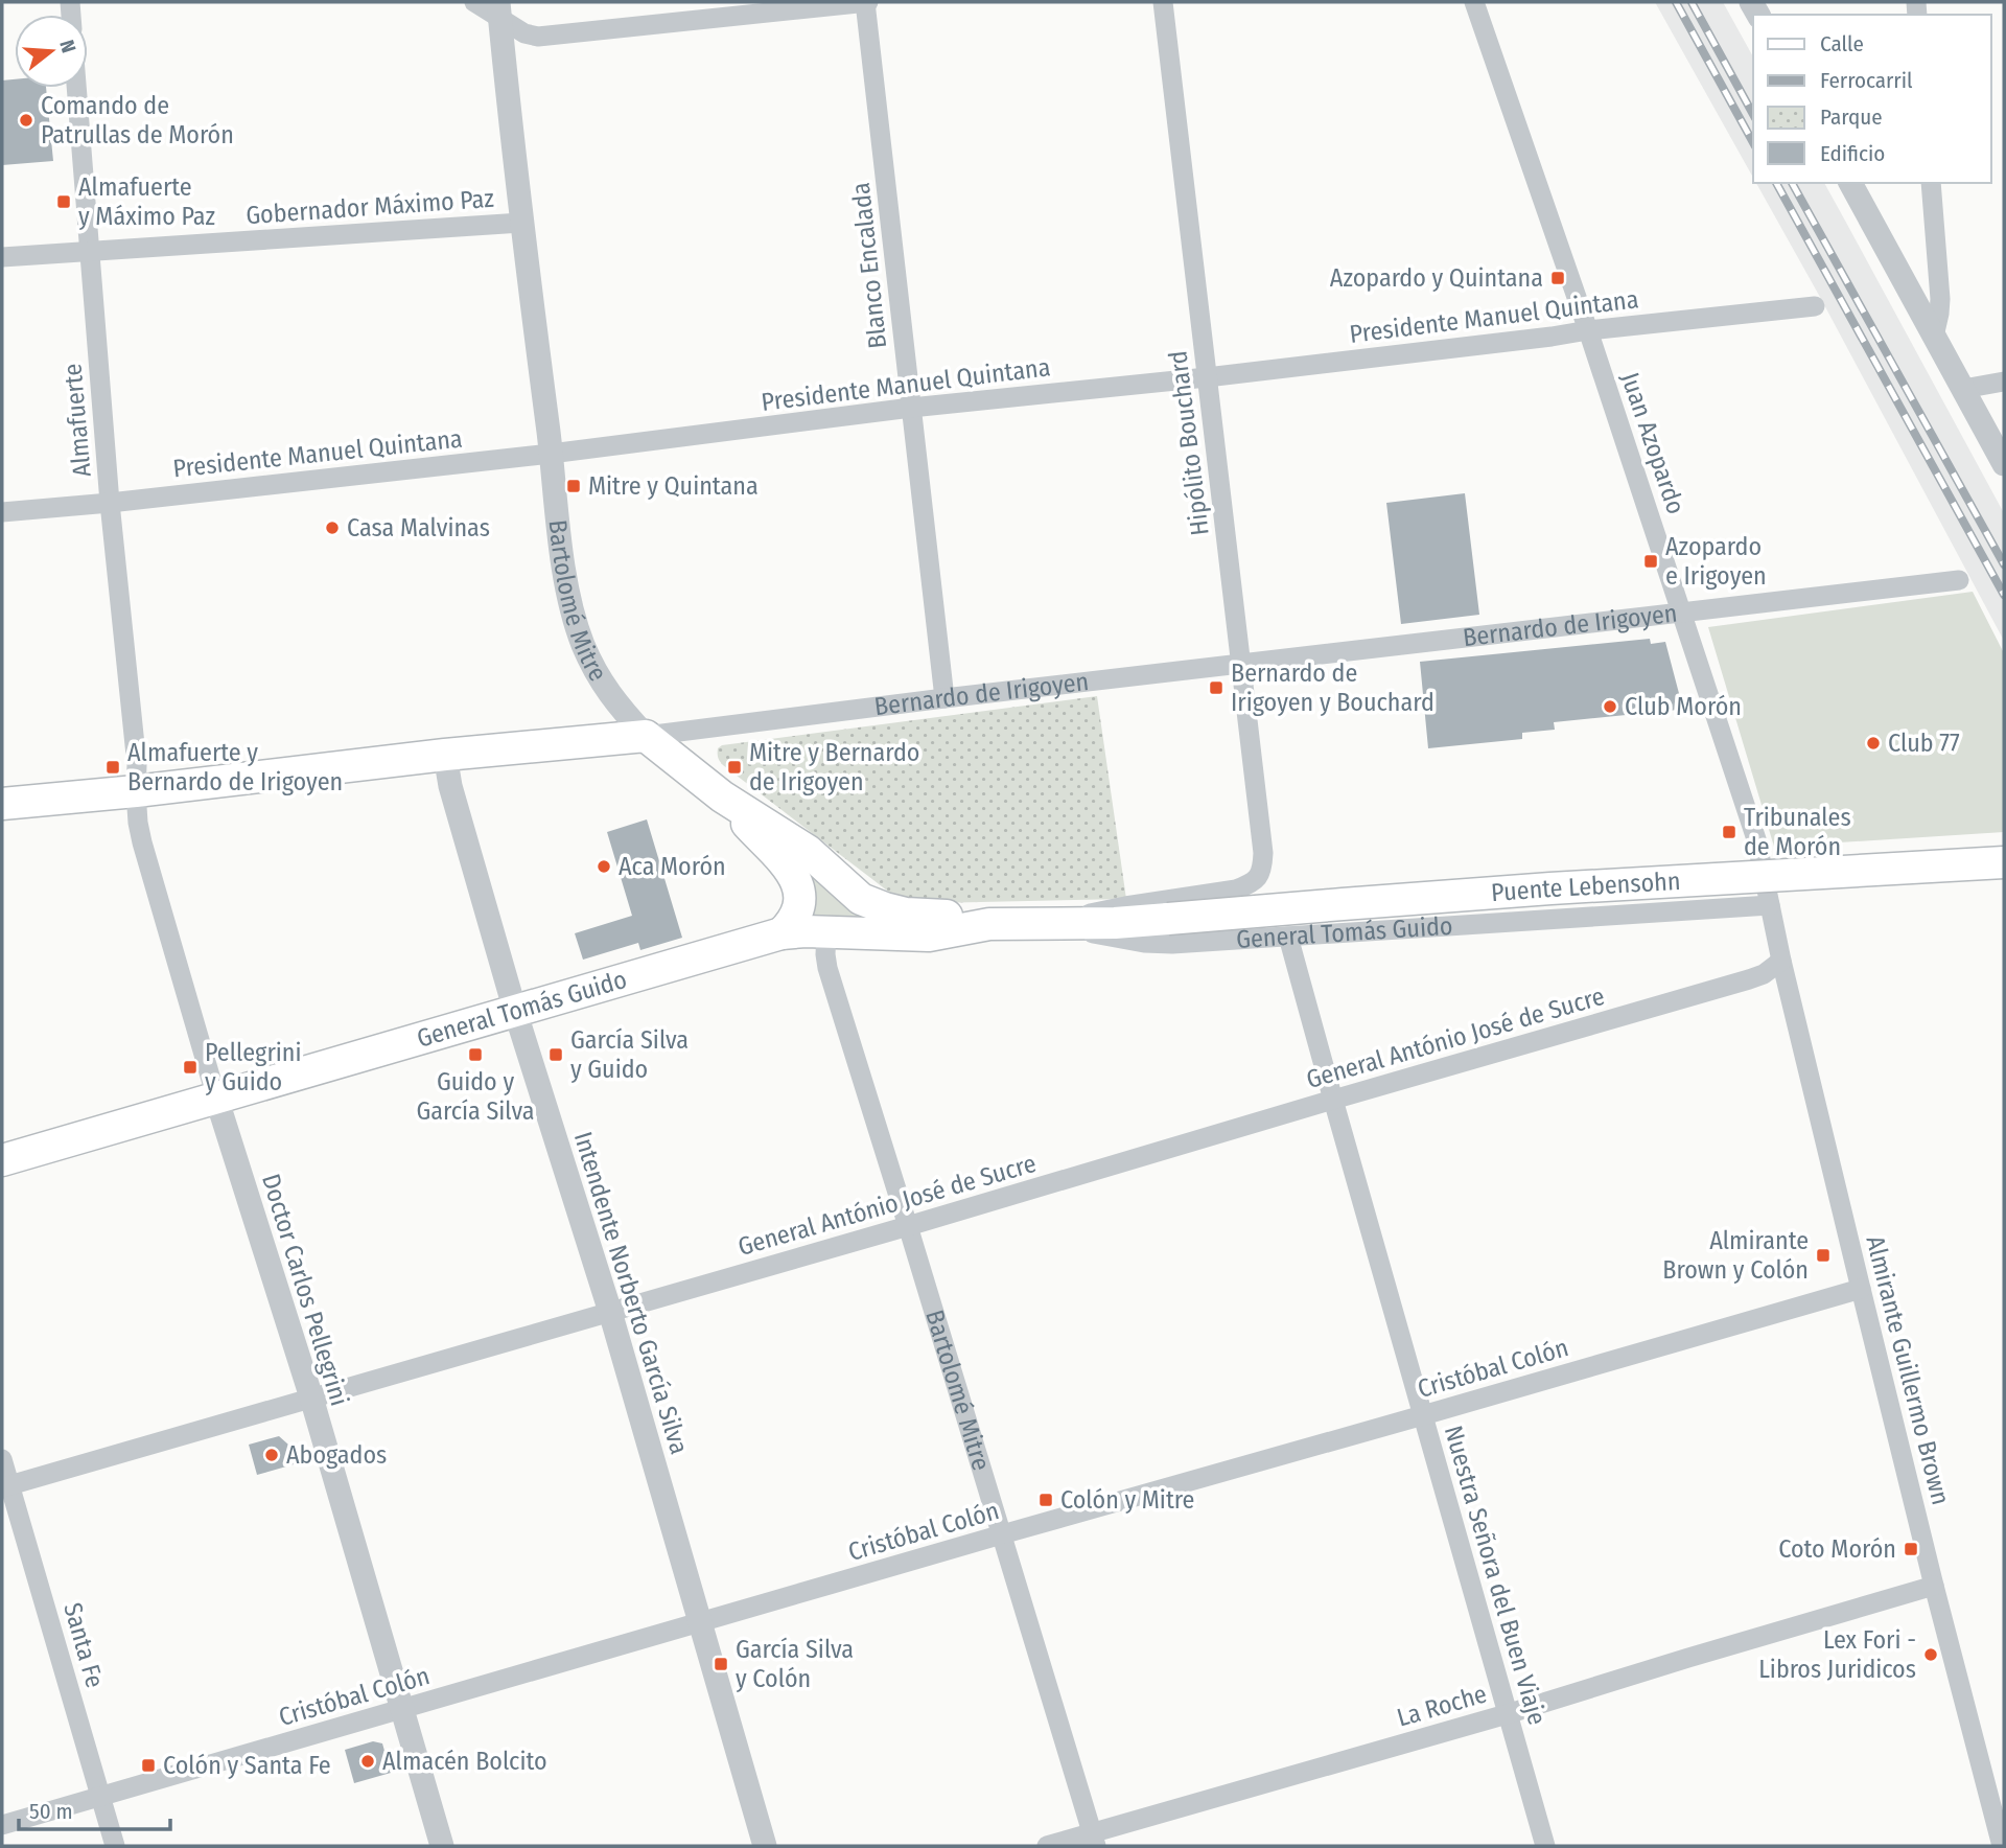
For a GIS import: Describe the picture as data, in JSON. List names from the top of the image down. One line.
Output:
{"streets":{"main road":["Bartolomé Mitre","Bernardo de Irigoyen","Puente Lebensohn","General Tomás Guido"],"street":["Gobernador Máximo Paz","Blanco Encalada","Presidente Manuel Quintana","Almafuerte","Hipólito Bouchard","Juan Azopardo","General António José de Sucre","Doctor Carlos Pellegrini","Intendente Norberto García Silva","Cristóbal Colón","Almirante Guillermo Brown","Nuestra Señora del Buen Viaje","Santa Fe","La Roche"]},"crossings":[["Gobernador Máximo Paz","Almafuerte"],["Gobernador Máximo Paz","Bartolomé Mitre"],["Blanco Encalada","Presidente Manuel Quintana"],["Blanco Encalada","Bernardo de Irigoyen"],["Presidente Manuel Quintana","Almafuerte"],["Presidente Manuel Quintana","Hipólito Bouchard"],["Presidente Manuel Quintana","Juan Azopardo"],["Presidente Manuel Quintana","Bartolomé Mitre"],["Almafuerte","Bernardo de Irigoyen"],["Almafuerte","Doctor Carlos Pellegrini"],["Hipólito Bouchard","Bernardo de Irigoyen"],["Hipólito Bouchard","General Tomás Guido"],["Juan Azopardo","Bernardo de Irigoyen"],["Juan Azopardo","General Tomás Guido"],["Juan Azopardo","Almirante Guillermo Brown"],["Bartolomé Mitre","Bernardo de Irigoyen"],["Bartolomé Mitre","General Tomás Guido"],["Bartolomé Mitre","General António José de Sucre"],["Bartolomé Mitre","Cristóbal Colón"],["Bartolomé Mitre","La Roche"],["Bernardo de Irigoyen","Doctor Carlos Pellegrini"],["Bernardo de Irigoyen","Intendente Norberto García Silva"],["Puente Lebensohn","General Tomás Guido"],["General Tomás Guido","Doctor Carlos Pellegrini"],["General Tomás Guido","Intendente Norberto García Silva"],["General Tomás Guido","Almirante Guillermo Brown"],["General Tomás Guido","Nuestra Señora del Buen Viaje"],["General António José de Sucre","Doctor Carlos Pellegrini"],["General António José de Sucre","Intendente Norberto García Silva"],["General António José de Sucre","Almirante Guillermo Brown"],["General António José de Sucre","Nuestra Señora del Buen Viaje"],["General António José de Sucre","Santa Fe"],["Doctor Carlos Pellegrini","Cristóbal Colón"],["Intendente Norberto García Silva","Cristóbal Colón"],["Cristóbal Colón","Almirante Guillermo Brown"],["Cristóbal Colón","Nuestra Señora del Buen Viaje"],["Cristóbal Colón","Santa Fe"],["Almirante Guillermo Brown","La Roche"],["Nuestra Señora del Buen Viaje","La Roche"]],"places":{"other":["Comando de Patrullas de Morón","Casa Malvinas","Club Morón","Club 77","Aca Morón","Abogados","Lex Fori - Libros Juridicos","Almacén Bolcito"],"transit":["Almafuerte y Máximo Paz","Azopardo y Quintana","Mitre y Quintana","Azopardo e Irigoyen","Bernardo de Irigoyen y Bouchard","Almafuerte y Bernardo de Irigoyen","Mitre y Bernardo de Irigoyen","Tribunales de Morón","Guido y García Silva","García Silva y Guido","Pellegrini y Guido","Almirante Brown y Colón","Colón y Mitre","Coto Morón","García Silva y Colón","Colón y Santa Fe"]},"legend":["Calle","Ferrocarril","Parque","Edificio"],"scale_bar":"50 m","north":"right"}
